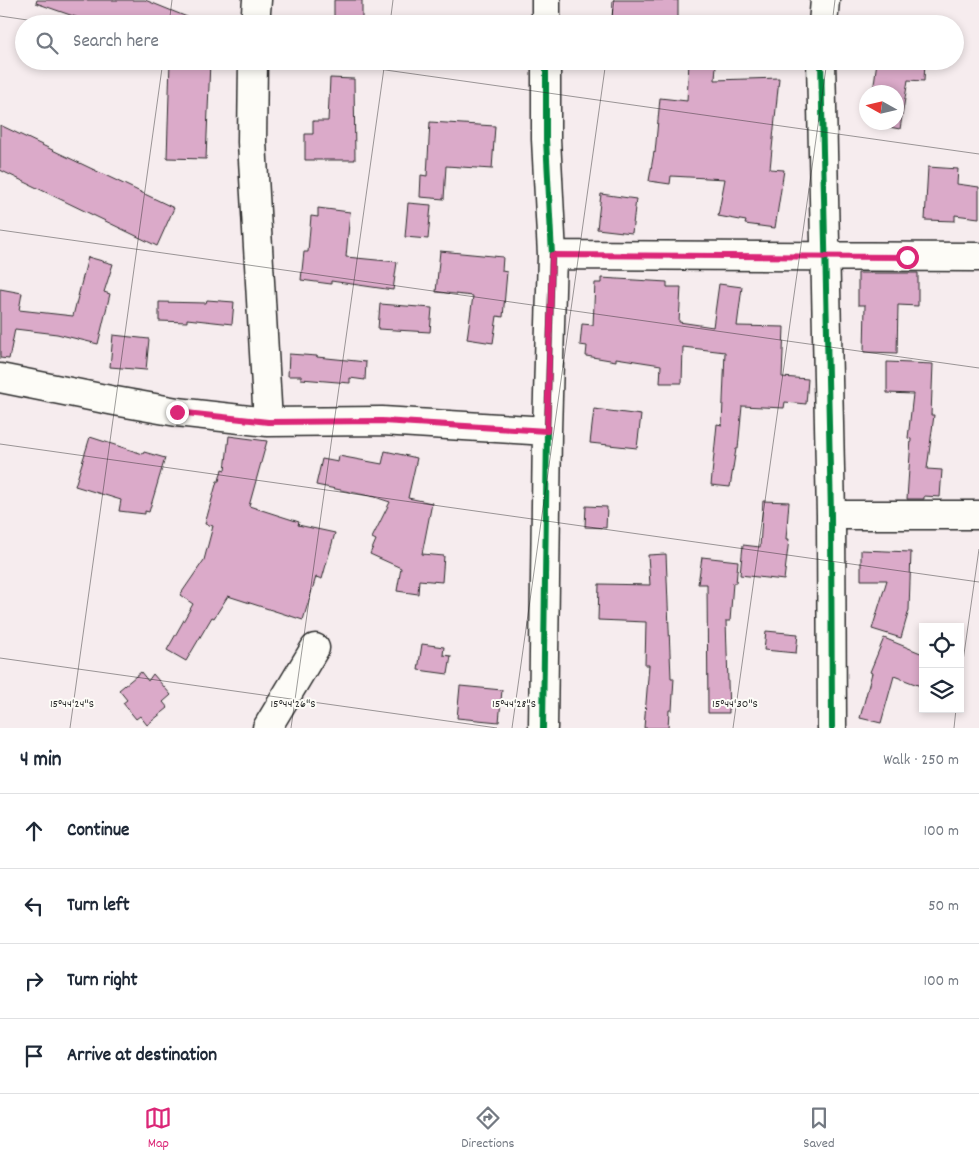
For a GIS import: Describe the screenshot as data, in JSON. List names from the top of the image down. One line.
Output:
{"north":"left","page":{"search":"Search here","heading":["4 min","Walk · 250 m"],"list":[["Continue","100 m"],["Turn left","50 m"],["Turn right","100 m"],"Arrive at destination"],"nav":["Map","Directions","Saved"]},"coordinates":["15°44'24\"S","15°44'26\"S","15°44'28\"S","15°44'30\"S"]}
